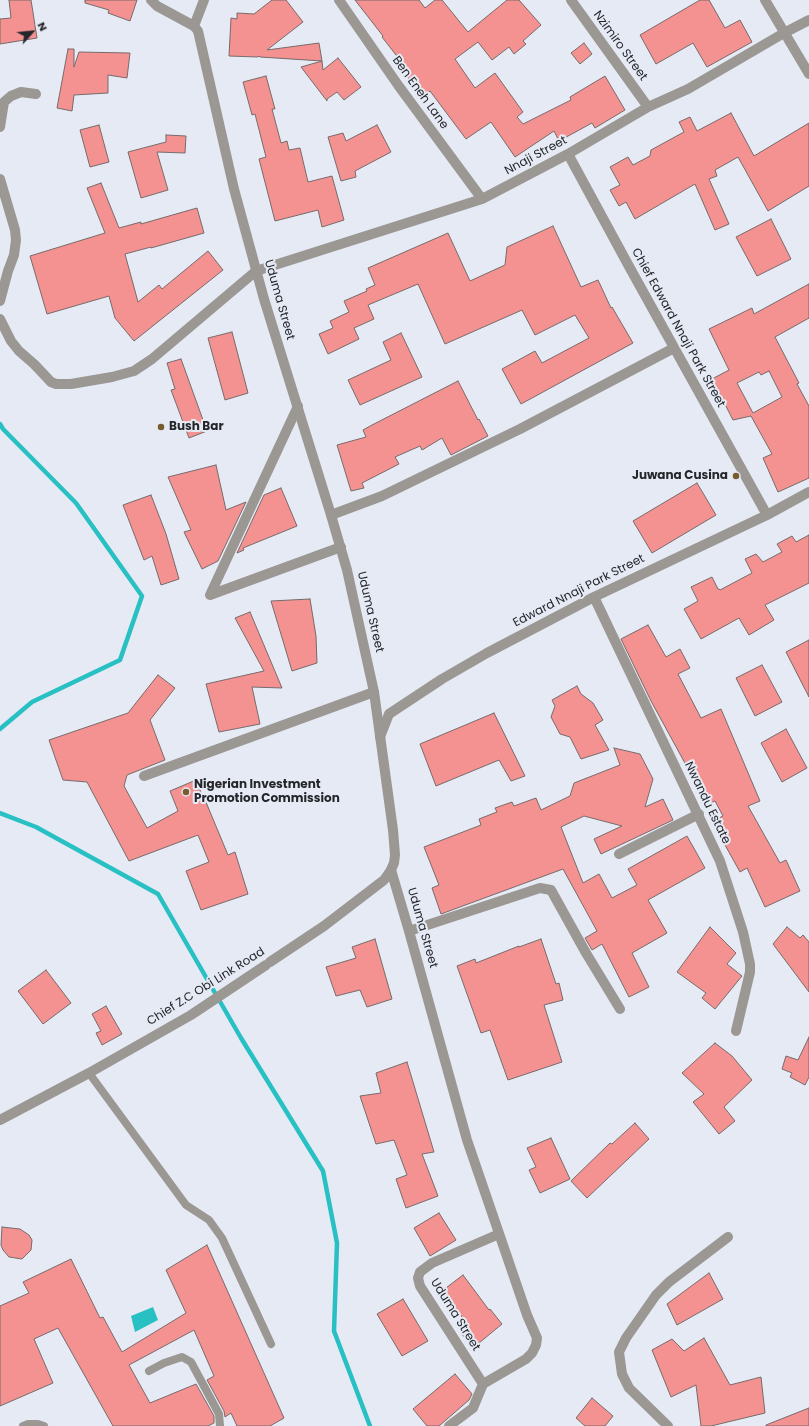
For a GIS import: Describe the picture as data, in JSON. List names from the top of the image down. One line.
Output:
{"streets":{"street":["Nzimiro Street","Ben Eneh Lane","Nnaji Street","Uduma Street","Chief Edward Nnaji Park Street","Edward Nnaji Park Street","Nwandu Estate","Chief Z.C Obi Link Road"]},"crossings":[["Nzimiro Street","Nnaji Street"],["Ben Eneh Lane","Nnaji Street"],["Nnaji Street","Uduma Street"],["Nnaji Street","Chief Edward Nnaji Park Street"],["Uduma Street","Edward Nnaji Park Street"],["Uduma Street","Chief Z.C Obi Link Road"],["Chief Edward Nnaji Park Street","Edward Nnaji Park Street"],["Edward Nnaji Park Street","Nwandu Estate"]],"places":["Bush Bar","Juwana Cusina","Nigerian Investment Promotion Commission"],"north":"top right"}
